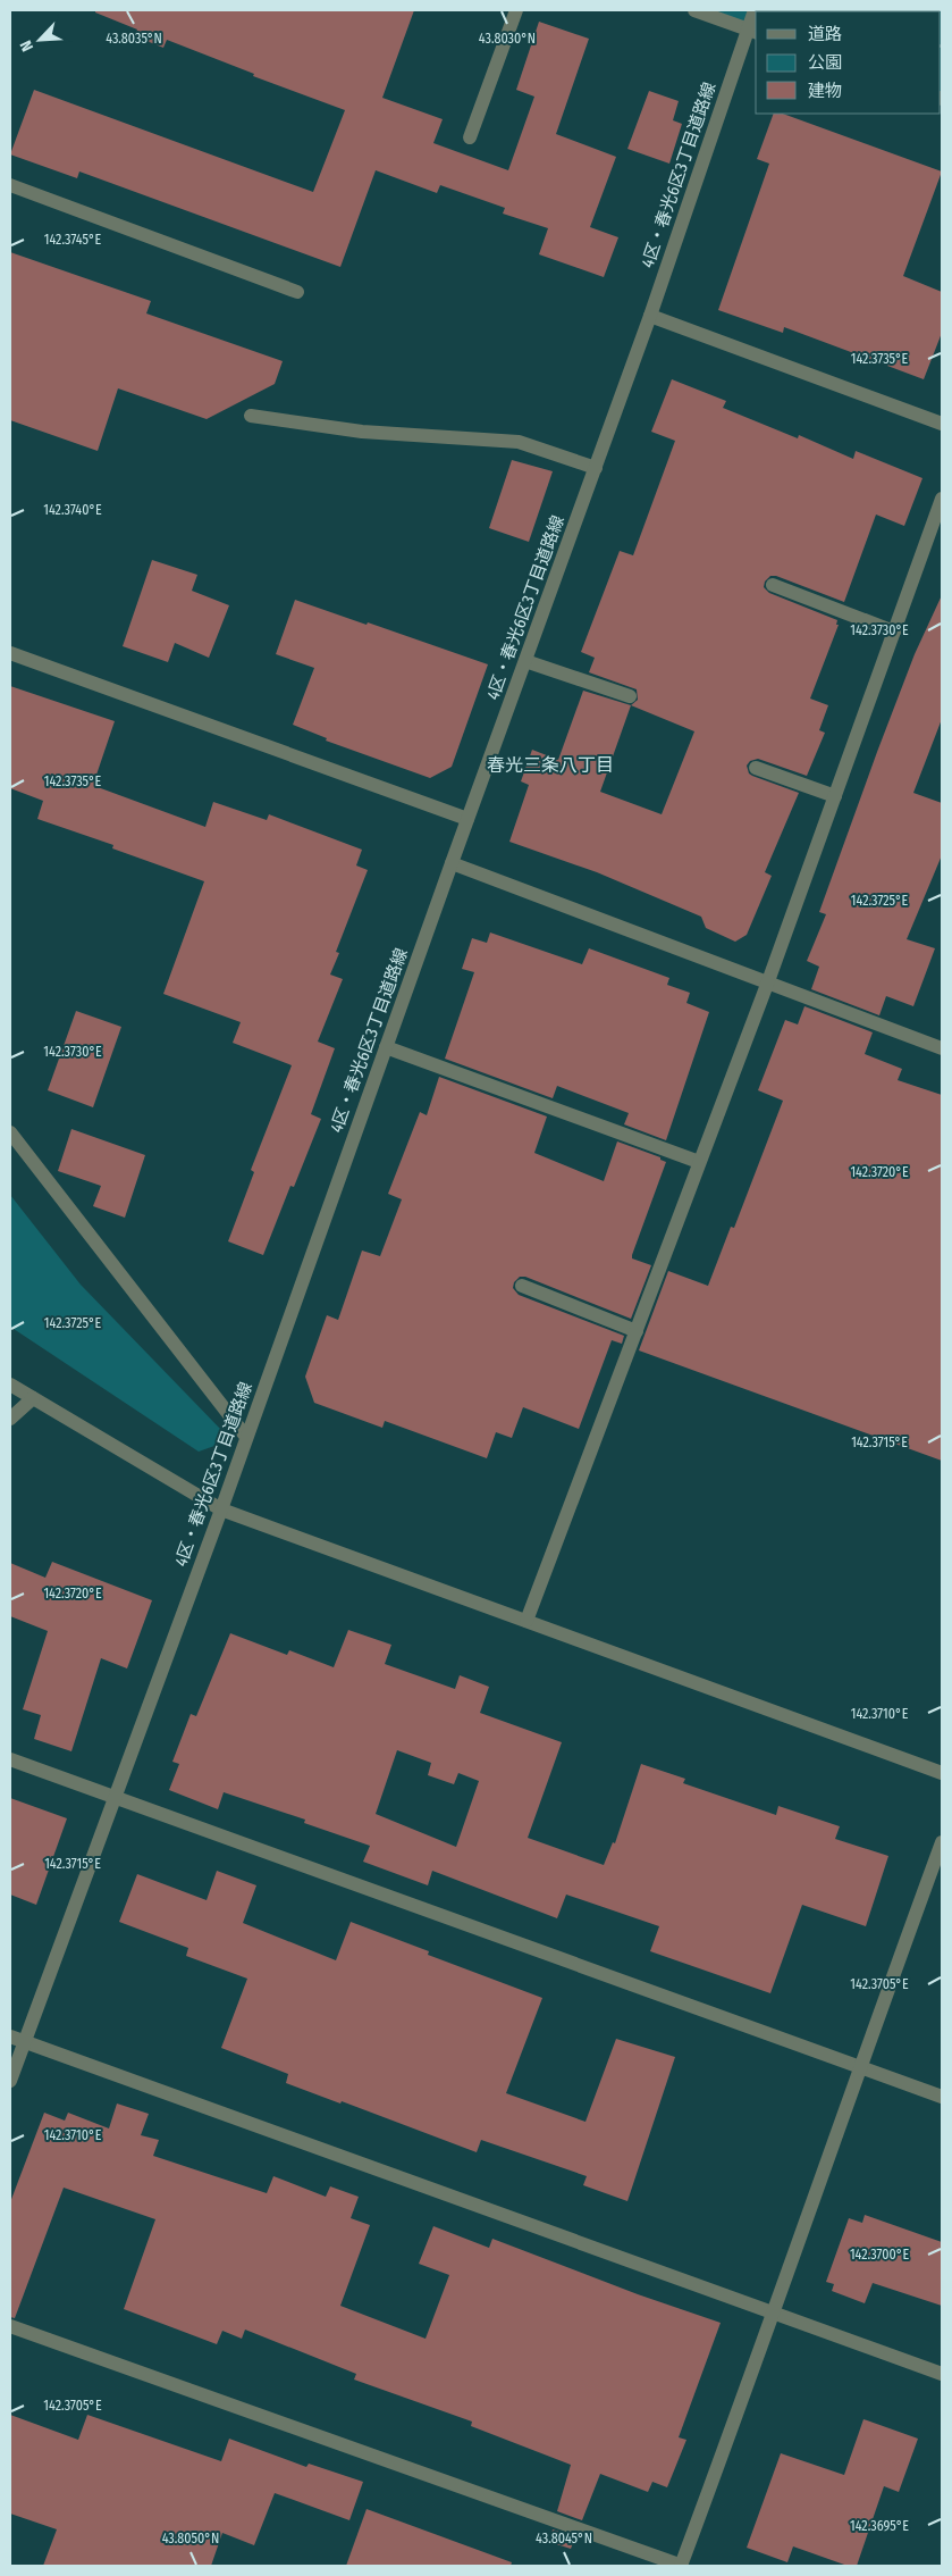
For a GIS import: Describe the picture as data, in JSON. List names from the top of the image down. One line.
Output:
{"streets":{"street":["4区・春光6区3丁目道路線"]},"districts":["春光三条八丁目"],"legend":["道路","公園","建物"],"north":"bottom left","coordinates":["43.8035°N","43.8030°N","142.3745°E","142.3735°E","142.3740°E","142.3730°E","142.3725°E","142.3720°E","142.3715°E","142.3710°E","142.3705°E","142.3700°E","142.3695°E","43.8050°N","43.8045°N"]}
